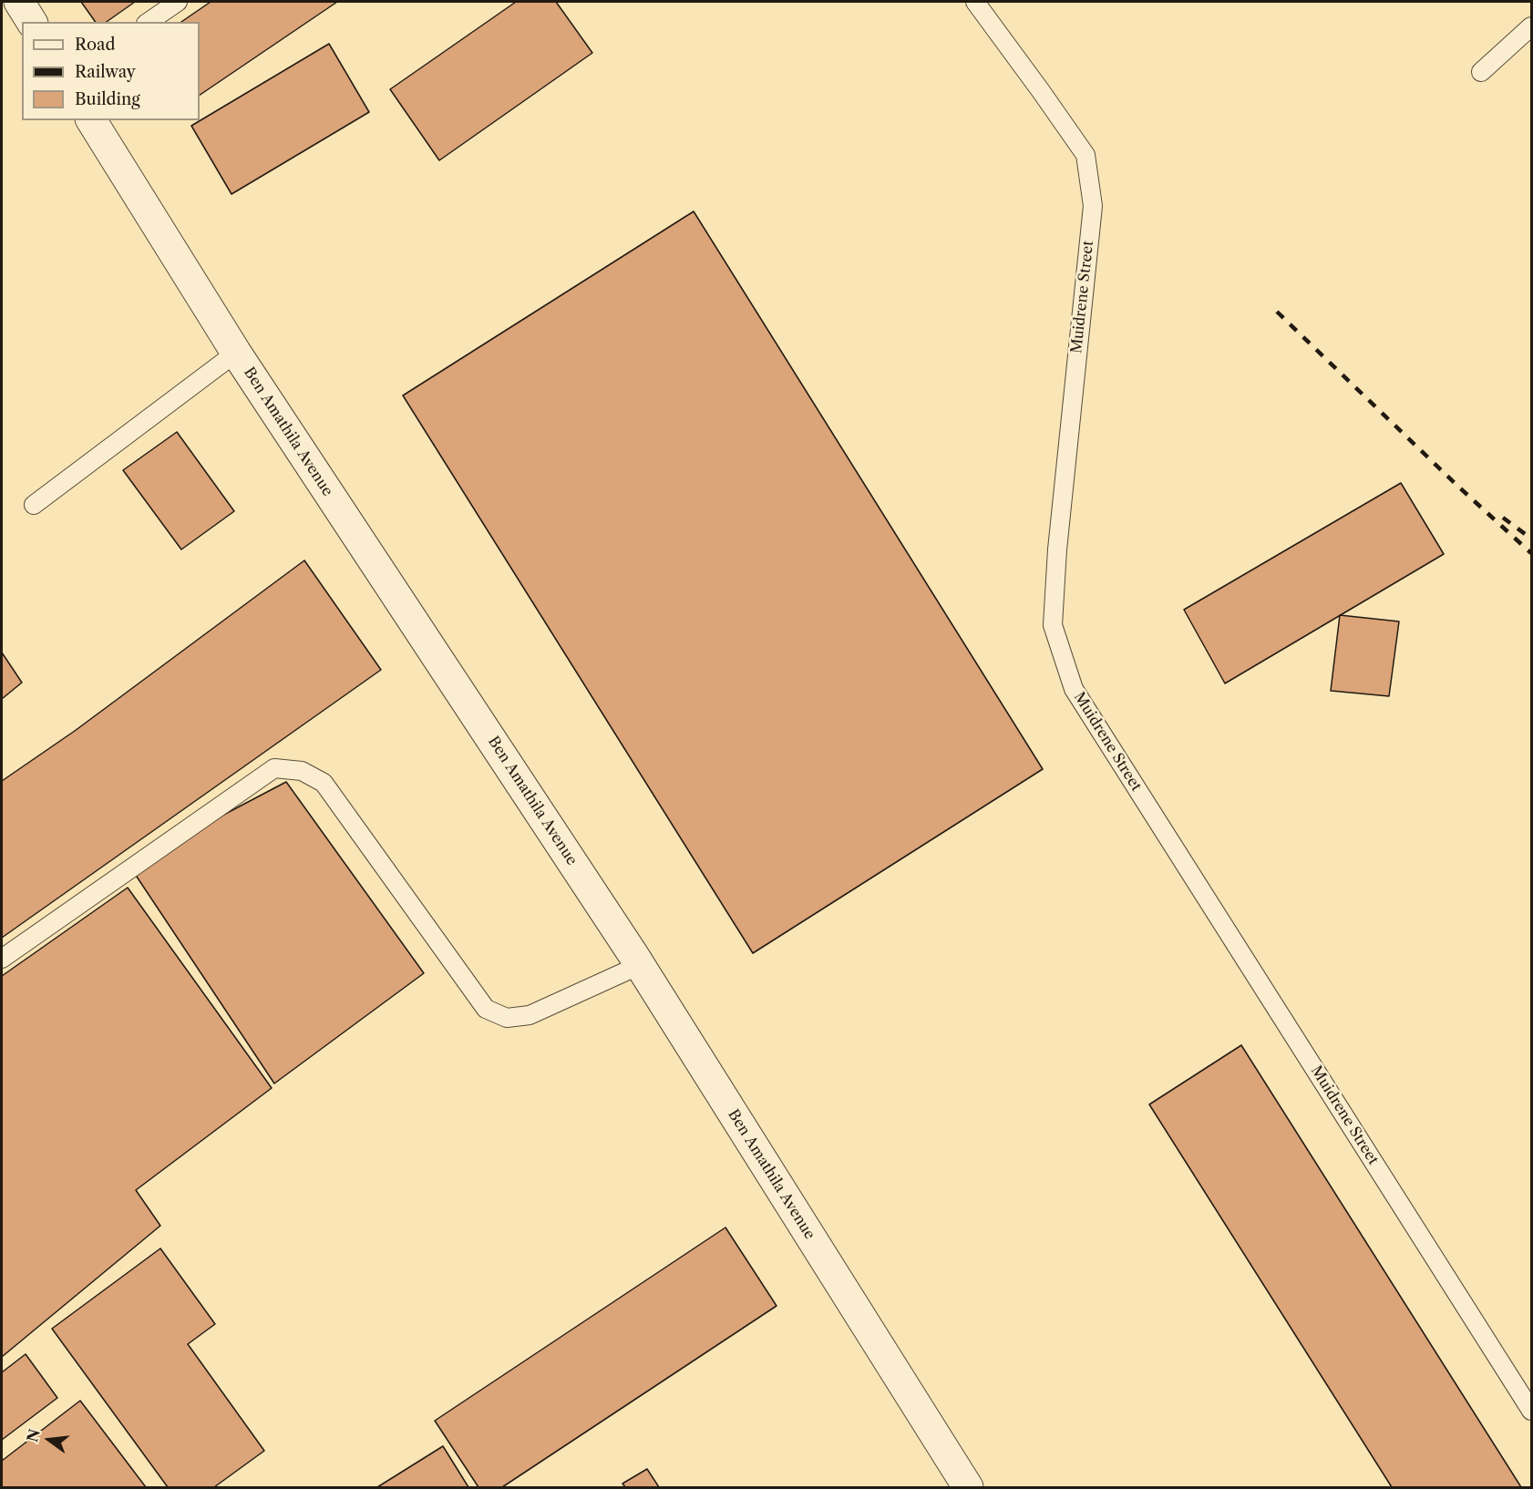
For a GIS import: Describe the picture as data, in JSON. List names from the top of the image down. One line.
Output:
{"streets":{"street":["Ben Amathila Avenue"],"lane":["Muidrene Street"]},"legend":["Road","Railway","Building"],"north":"left"}
